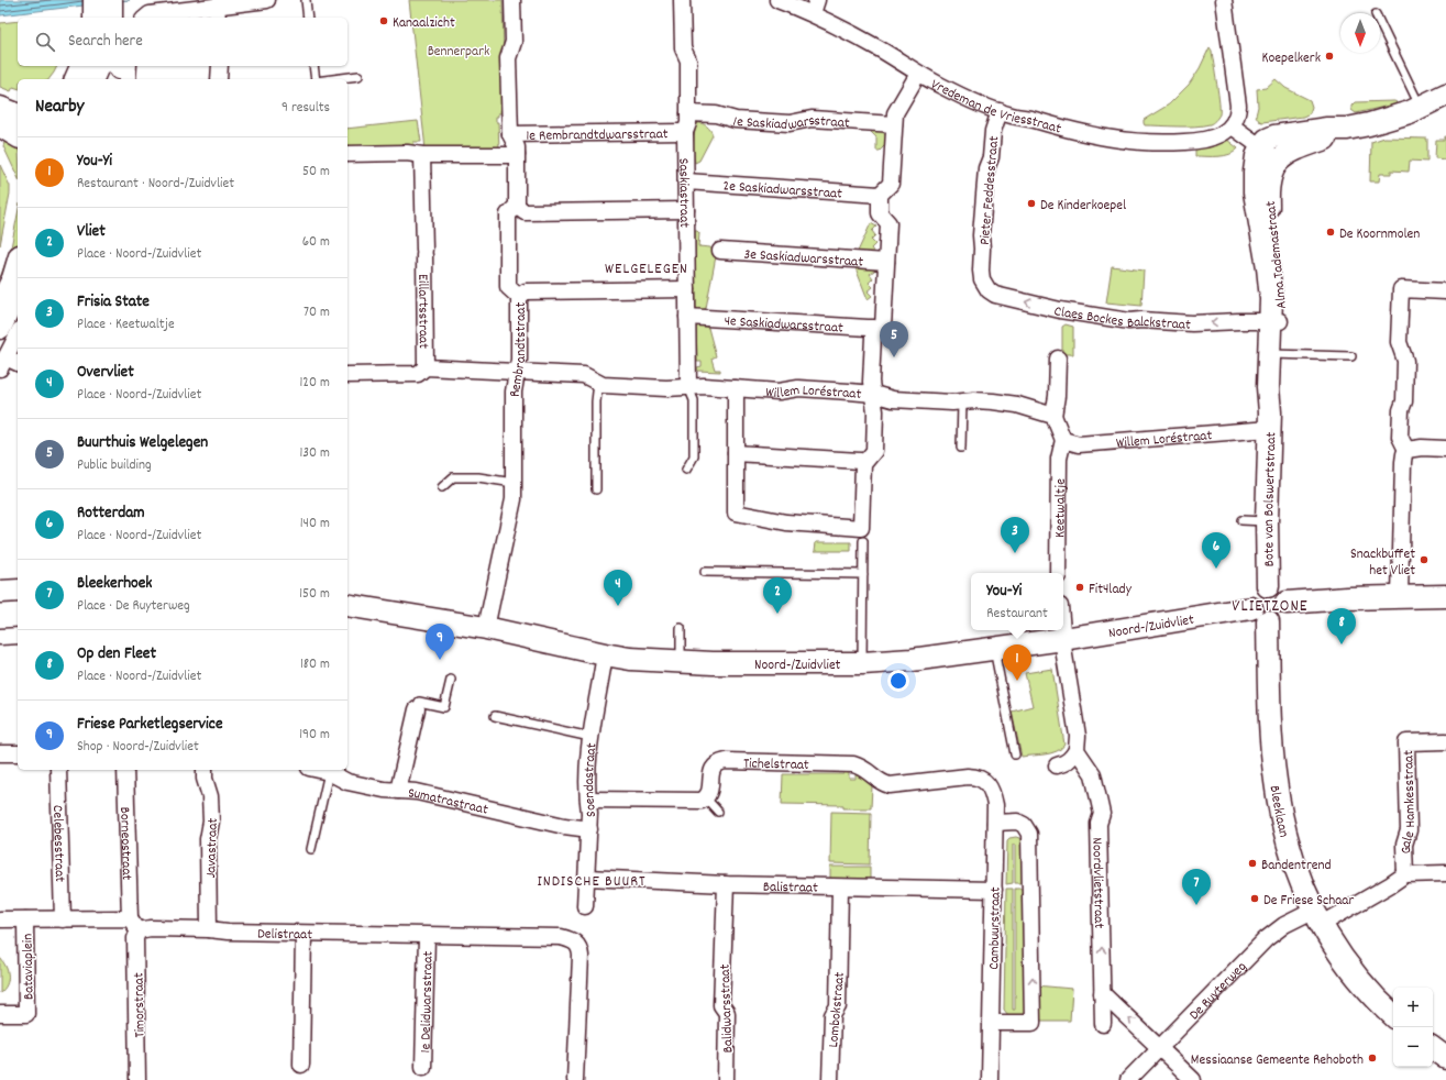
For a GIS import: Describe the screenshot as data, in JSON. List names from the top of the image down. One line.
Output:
{"streets":{"main road":["Alma Tademastraat","Bote van Bolswertstraat","Noord-/Zuidvliet","Bleeklaan"],"street":["Vredeman de Vriesstraat","1e Saskiadwarsstraat","1e Rembrandtdwarsstraat","2e Saskiadwarsstraat","Pieter Feddesstraat","Saskiastraat","3e Saskiadwarsstraat","Eillartsstraat","Claes Bockes Balckstraat","4e Saskiadwarsstraat","Rembrandtstraat","Willem Loréstraat","Keetwaltje","Tichelstraat","Soendastraat","Sumatrastraat","Gale Hamkesstraat","Celebesstraat","Borneostraat","Javastraat","Noordvlietstraat","Balistraat","Cambuurstraat","Delistraat","Bataviaplein","De Ruyterweg","1e Delidwarsstraat","Timorstraat","Balidwarsstraat","Lombokstraat"]},"crossings":[["Vredeman de Vriesstraat","Pieter Feddesstraat"],["1e Saskiadwarsstraat","Saskiastraat"],["1e Rembrandtdwarsstraat","Saskiastraat"],["1e Rembrandtdwarsstraat","Rembrandtstraat"],["2e Saskiadwarsstraat","Saskiastraat"],["Pieter Feddesstraat","Claes Bockes Balckstraat"],["Saskiastraat","4e Saskiadwarsstraat"],["Saskiastraat","Willem Loréstraat"],["Alma Tademastraat","Claes Bockes Balckstraat"],["Alma Tademastraat","Bote van Bolswertstraat"],["Eillartsstraat","Willem Loréstraat"],["Claes Bockes Balckstraat","Bote van Bolswertstraat"],["Rembrandtstraat","Willem Loréstraat"],["Rembrandtstraat","Noord-/Zuidvliet"],["Willem Loréstraat","Bote van Bolswertstraat"],["Willem Loréstraat","Keetwaltje"],["Bote van Bolswertstraat","Noord-/Zuidvliet"],["Bote van Bolswertstraat","Bleeklaan"],["Noord-/Zuidvliet","Soendastraat"],["Noord-/Zuidvliet","Bleeklaan"],["Tichelstraat","Cambuurstraat"],["Soendastraat","Sumatrastraat"],["Soendastraat","Balistraat"],["Gale Hamkesstraat","De Ruyterweg"],["Bleeklaan","De Ruyterweg"],["Javastraat","Delistraat"],["Balistraat","Cambuurstraat"],["Balistraat","Balidwarsstraat"],["Balistraat","Lombokstraat"],["Delistraat","1e Delidwarsstraat"],["Delistraat","Timorstraat"]],"one_way":["Claes Bockes Balckstraat","Noordvlietstraat"],"districts":["WELGELEGEN","VLIETZONE","INDISCHE BUURT"],"parks":["Bennerpark"],"places":["Kanaalzicht","Koepelkerk","De Kinderkoepel","De Koornmolen","Snackbuffet het Vliet","Fit4lady","Bandentrend","De Friese Schaar","Messiaanse Gemeente Rehoboth"],"north":"bottom","page":{"search":"Search here","heading":["Nearby","9 results"],"list":[{"mark":"1","name":"You-Yi","note":"Restaurant · Noord-/Zuidvliet","value":"50 m"},{"mark":"2","name":"Vliet","note":"Place · Noord-/Zuidvliet","value":"60 m"},{"mark":"3","name":"Frisia State","note":"Place · Keetwaltje","value":"70 m"},{"mark":"4","name":"Overvliet","note":"Place · Noord-/Zuidvliet","value":"120 m"},{"mark":"5","name":"Buurthuis Welgelegen","note":"Public building","value":"130 m"},{"mark":"6","name":"Rotterdam","note":"Place · Noord-/Zuidvliet","value":"140 m"},{"mark":"7","name":"Bleekerhoek","note":"Place · De Ruyterweg","value":"150 m"},{"mark":"8","name":"Op den Fleet","note":"Place · Noord-/Zuidvliet","value":"180 m"},{"mark":"9","name":"Friese Parketlegservice","note":"Shop · Noord-/Zuidvliet","value":"190 m"}],"pins":["5","3","6","4","2","8","9","1","7"],"popup":["You-Yi","Restaurant"],"map_buttons":["+","−"]}}
